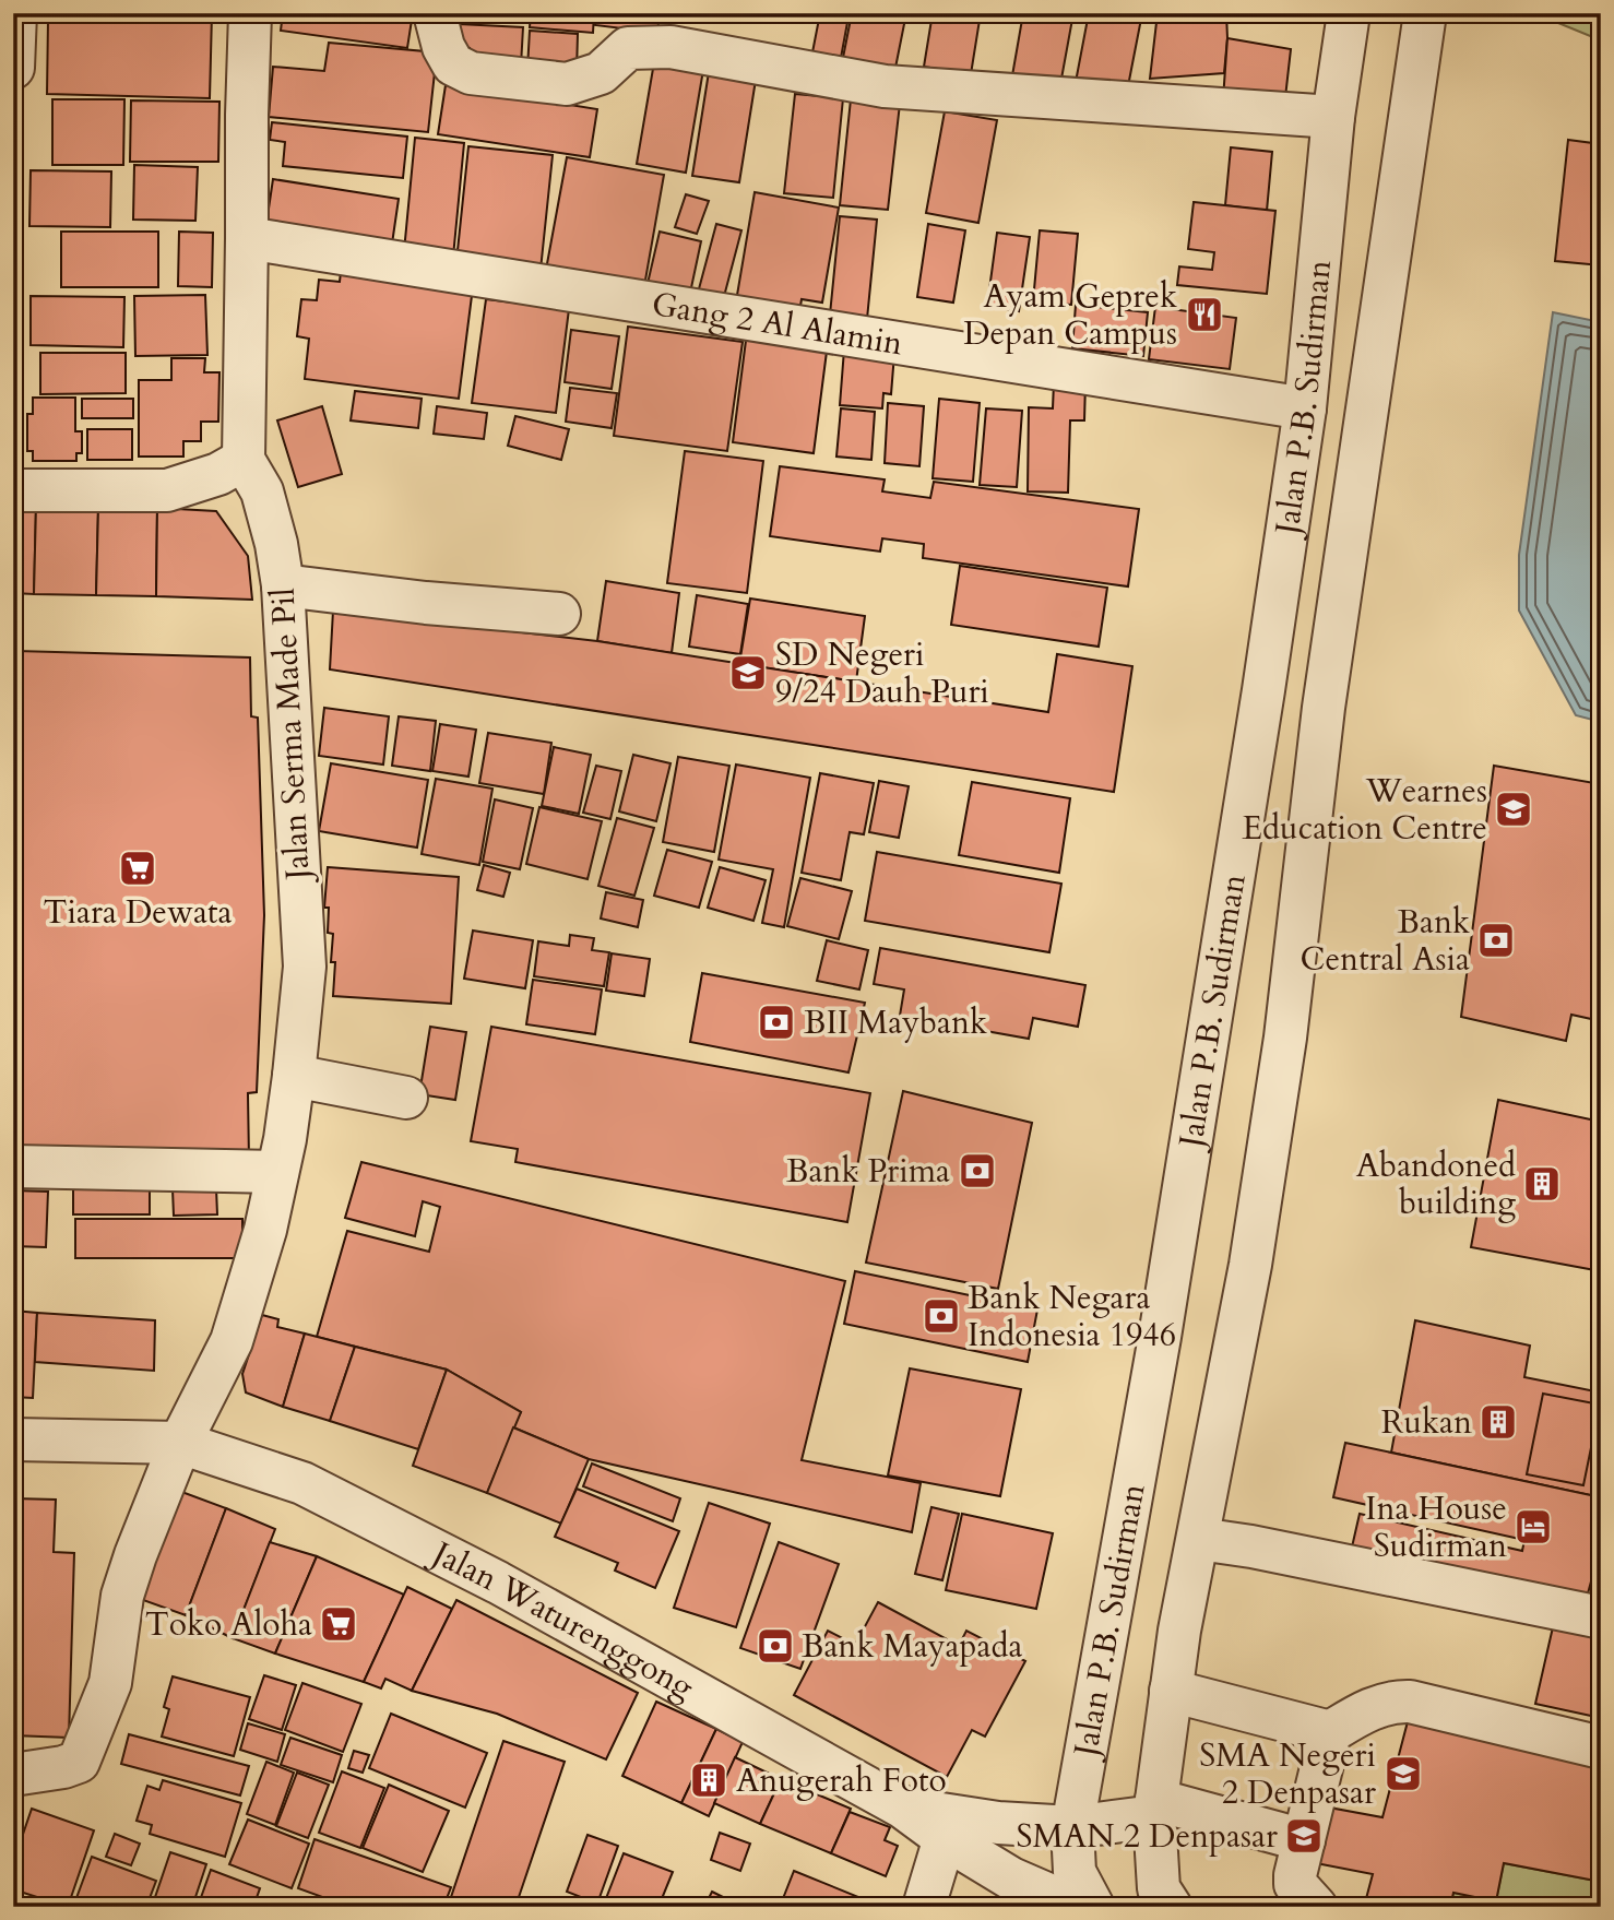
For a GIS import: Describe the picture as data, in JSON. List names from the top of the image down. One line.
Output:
{"streets":{"street":["Gang 2 Al Alamin","Jalan P.B. Sudirman","Jalan Serma Made Pil","Jalan Waturenggong"]},"crossings":[["Gang 2 Al Alamin","Jalan P.B. Sudirman"],["Jalan Serma Made Pil","Jalan Waturenggong"]],"places":{"restaurant":["Ayam Geprek Depan Campus"],"school or university":["SD Negeri 9/24 Dauh Puri","Wearnes Education Centre","SMA Negeri 2 Denpasar","SMAN 2 Denpasar"],"supermarket":["Tiara Dewata","Toko Aloha"],"bank":["Bank Central Asia","BII Maybank","Bank Prima","Bank Negara Indonesia 1946","Bank Mayapada"],"building":["Abandoned building","Rukan","Anugerah Foto"],"hotel":["Ina House Sudirman"]}}
